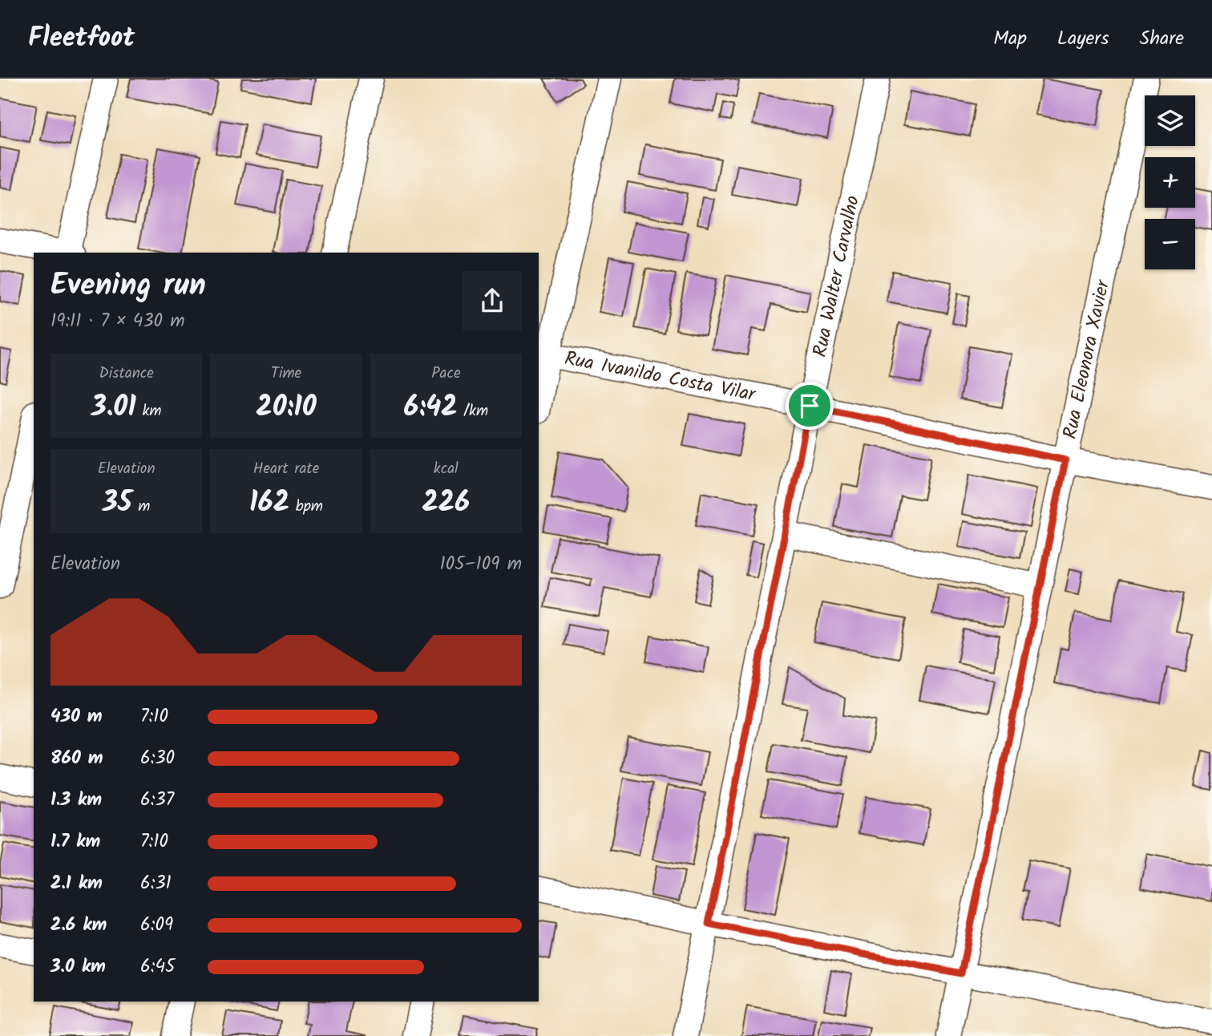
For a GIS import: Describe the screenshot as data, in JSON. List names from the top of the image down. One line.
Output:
{"streets":{"street":["Rua Walter Carvalho","Rua Eleonora Xavier","Rua Ivanildo Costa Vilar"]},"crossings":[["Rua Walter Carvalho","Rua Ivanildo Costa Vilar"],["Rua Eleonora Xavier","Rua Ivanildo Costa Vilar"]],"page":{"header":"Fleetfoot","nav":["Map","Layers","Share"],"map_buttons":["+","−"],"heading":["Evening run","19:11 · 7 × 430 m"],"stats":[["Distance","3.01 km"],["Time","20:10"],["Pace","6:42 /km"],["Elevation","35 m"],["Heart rate","162 bpm"],["kcal","226"]],"chart":["Elevation","105–109 m"],"list":[{"name":"430 m","note":"7:10"},{"name":"860 m","note":"6:30"},{"name":"1.3 km","note":"6:37"},{"name":"1.7 km","note":"7:10"},{"name":"2.1 km","note":"6:31"},{"name":"2.6 km","note":"6:09"},{"name":"3.0 km","note":"6:45"}]}}
